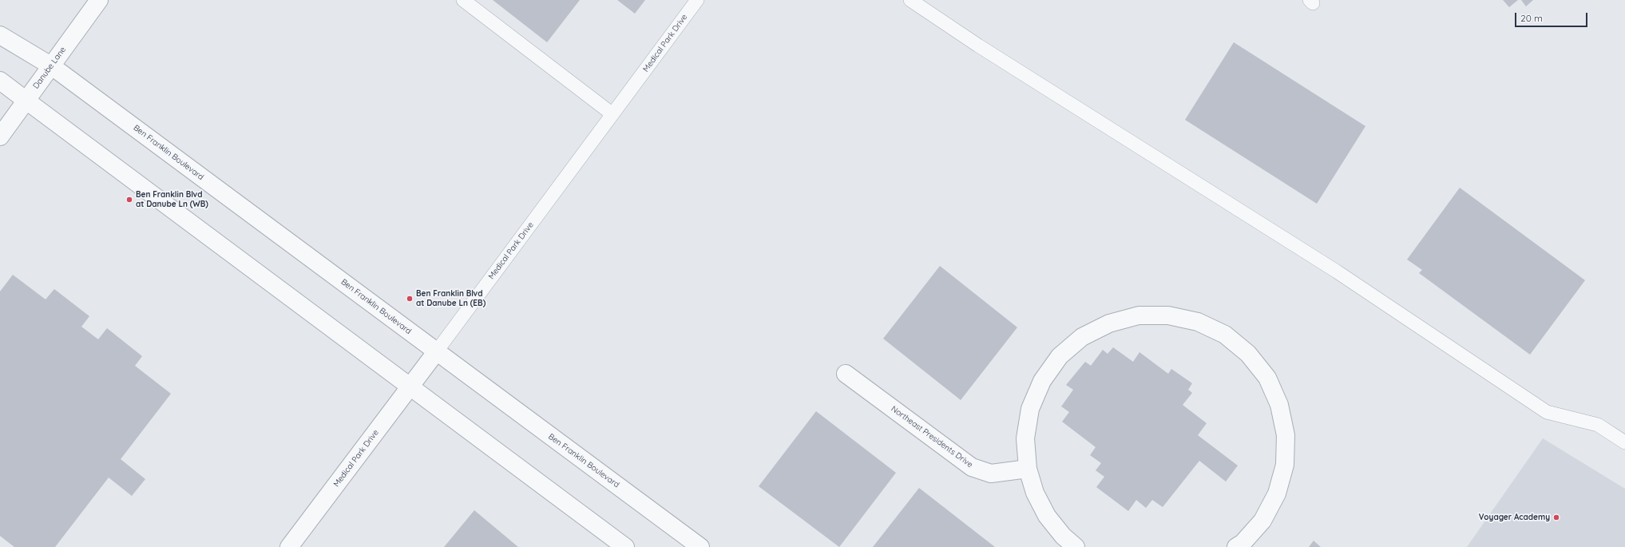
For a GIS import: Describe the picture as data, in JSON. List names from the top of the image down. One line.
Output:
{"streets":{"street":["Medical Park Drive","Danube Lane","Ben Franklin Boulevard","Northeast Presidents Drive"]},"crossings":[["Medical Park Drive","Ben Franklin Boulevard"],["Danube Lane","Ben Franklin Boulevard"]],"places":["Ben Franklin Blvd at Danube Ln (WB)","Ben Franklin Blvd at Danube Ln (EB)","Voyager Academy"],"scale_bar":"20 m"}
